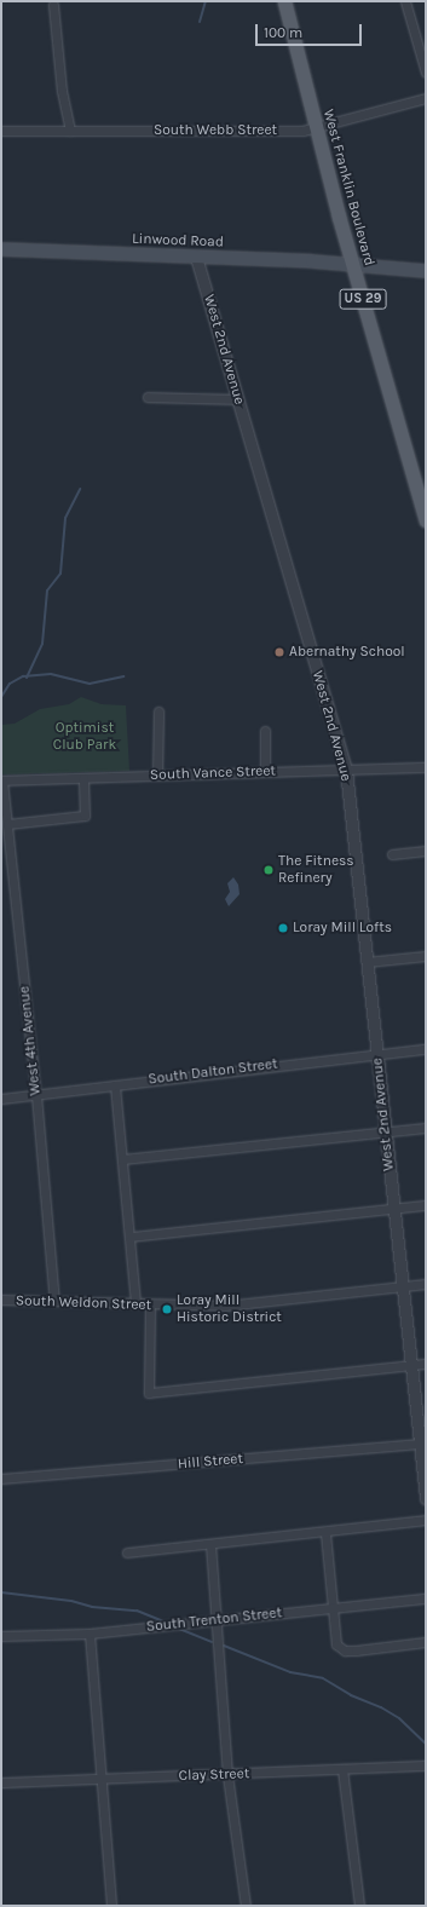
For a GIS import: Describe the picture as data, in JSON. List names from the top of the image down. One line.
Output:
{"streets":{"main road":["West Franklin Boulevard","Linwood Road","US 29"],"street":["South Webb Street","West 2nd Avenue","South Vance Street","West 4th Avenue","South Dalton Street","South Weldon Street","Hill Street","South Trenton Street","Clay Street"]},"crossings":[["South Webb Street","West Franklin Boulevard"],["West Franklin Boulevard","Linwood Road"],["Linwood Road","West 2nd Avenue"],["West 2nd Avenue","South Vance Street"],["West 2nd Avenue","South Dalton Street"],["West 2nd Avenue","South Weldon Street"],["West 2nd Avenue","Hill Street"],["South Vance Street","West 4th Avenue"],["West 4th Avenue","South Dalton Street"],["West 4th Avenue","South Weldon Street"]],"parks":["Optimist Club Park"],"places":["Abernathy School","The Fitness Refinery","Loray Mill Lofts","Loray Mill Historic District"],"scale_bar":"100 m"}
